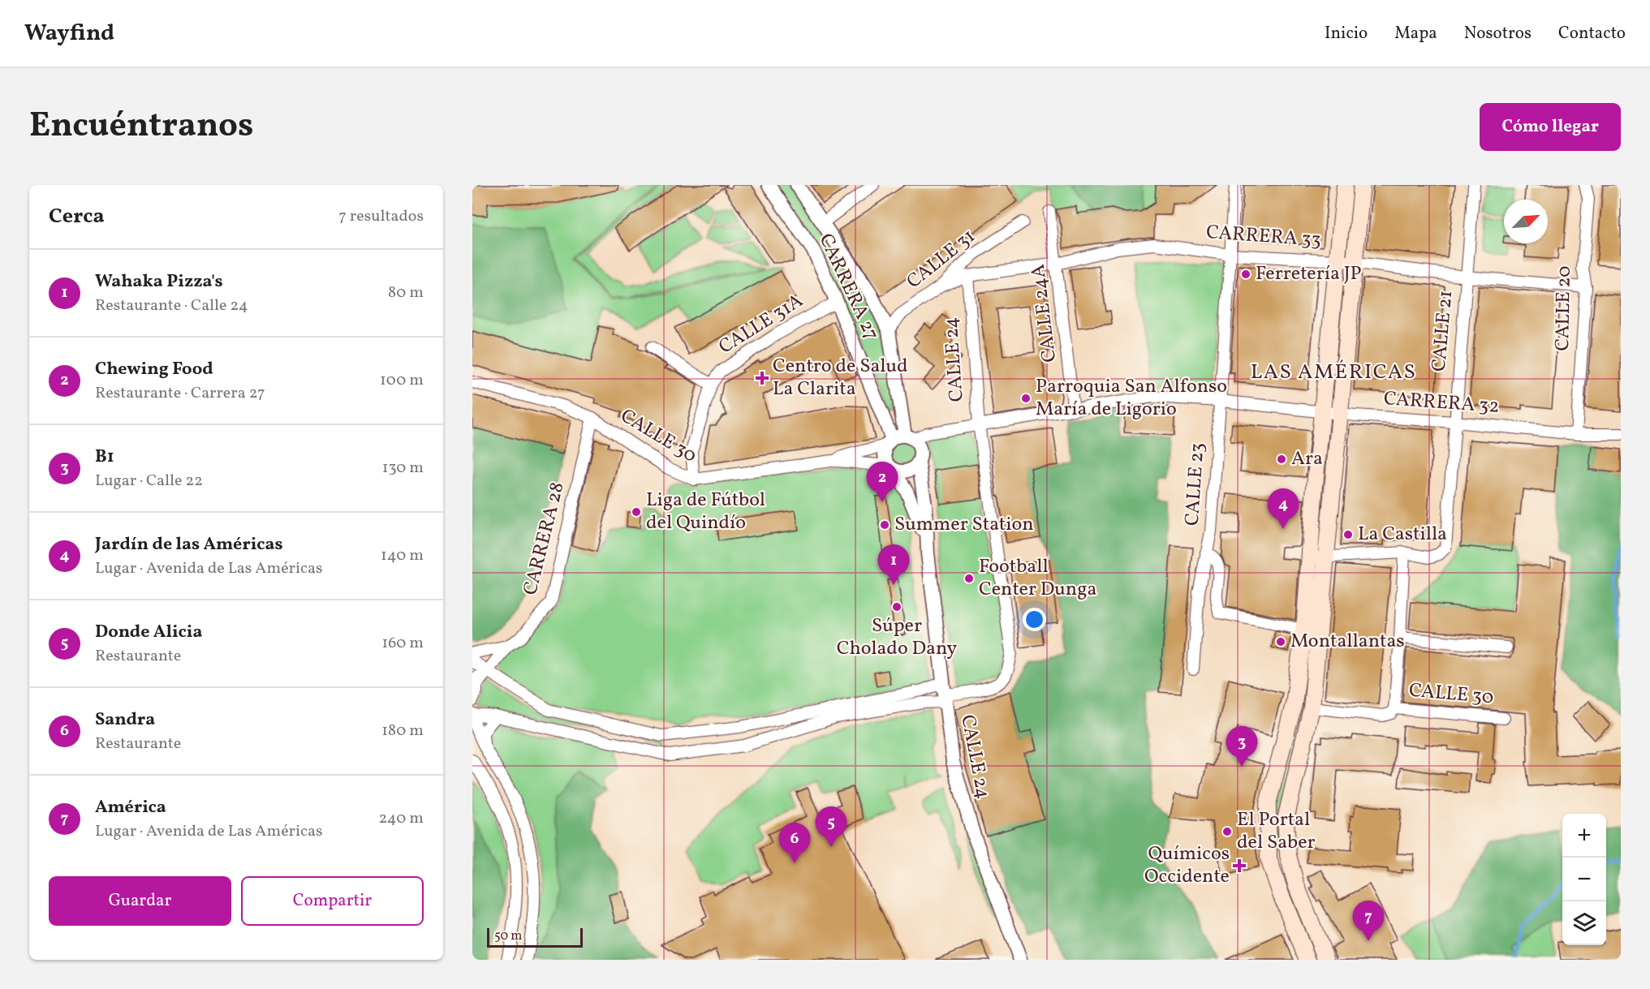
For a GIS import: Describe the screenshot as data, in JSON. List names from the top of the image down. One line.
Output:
{"streets":{"street":["CARRERA 33","CALLE 31","CARRERA 27","CALLE 20","CALLE 24A","CALLE 31A","CALLE 21","CALLE 24","CARRERA 32","CALLE 30","CALLE 23","CARRERA 28"]},"crossings":[["CARRERA 33","CALLE 31"],["CARRERA 33","CALLE 20"],["CARRERA 33","CALLE 24A"],["CARRERA 33","CALLE 21"],["CARRERA 33","CALLE 24"],["CARRERA 33","CALLE 23"],["CALLE 31","CARRERA 27"],["CARRERA 27","CALLE 31A"],["CARRERA 27","CARRERA 32"],["CARRERA 27","CALLE 30"],["CALLE 20","CARRERA 32"],["CALLE 24A","CARRERA 32"],["CALLE 21","CARRERA 32"],["CALLE 24","CARRERA 32"],["CARRERA 32","CALLE 30"],["CARRERA 32","CALLE 23"],["CALLE 30","CARRERA 28"]],"districts":["LAS AMÉRICAS"],"places":{"other":["Ferretería JP","Parroquia San Alfonso María de Ligorio","Ara","Liga de Fútbol del Quindío","Summer Station","La Castilla","Football Center Dunga","Súper Cholado Dany","Montallantas","El Portal del Saber"],"health":["Centro de Salud La Clarita","Químicos Occidente"]},"scale_bar":"50 m","north":"top right","page":{"header":"Wayfind","nav":["Inicio","Mapa","Nosotros","Contacto"],"title":"Encuéntranos","buttons":["Cómo llegar",["Guardar","Compartir"]],"heading":["Cerca","7 resultados"],"list":[{"mark":"1","name":"Wahaka Pizza's","note":"Restaurante · Calle 24","value":"80 m"},{"mark":"2","name":"Chewing Food","note":"Restaurante · Carrera 27","value":"100 m"},{"mark":"3","name":"B1","note":"Lugar · Calle 22","value":"130 m"},{"mark":"4","name":"Jardín de las Américas","note":"Lugar · Avenida de Las Américas","value":"140 m"},{"mark":"5","name":"Donde Alicia","note":"Restaurante","value":"160 m"},{"mark":"6","name":"Sandra","note":"Restaurante","value":"180 m"},{"mark":"7","name":"América","note":"Lugar · Avenida de Las Américas","value":"240 m"}],"pins":["2","4","1","3","5","6","7"],"map_buttons":["+","−"],"scale":"50 m"}}
